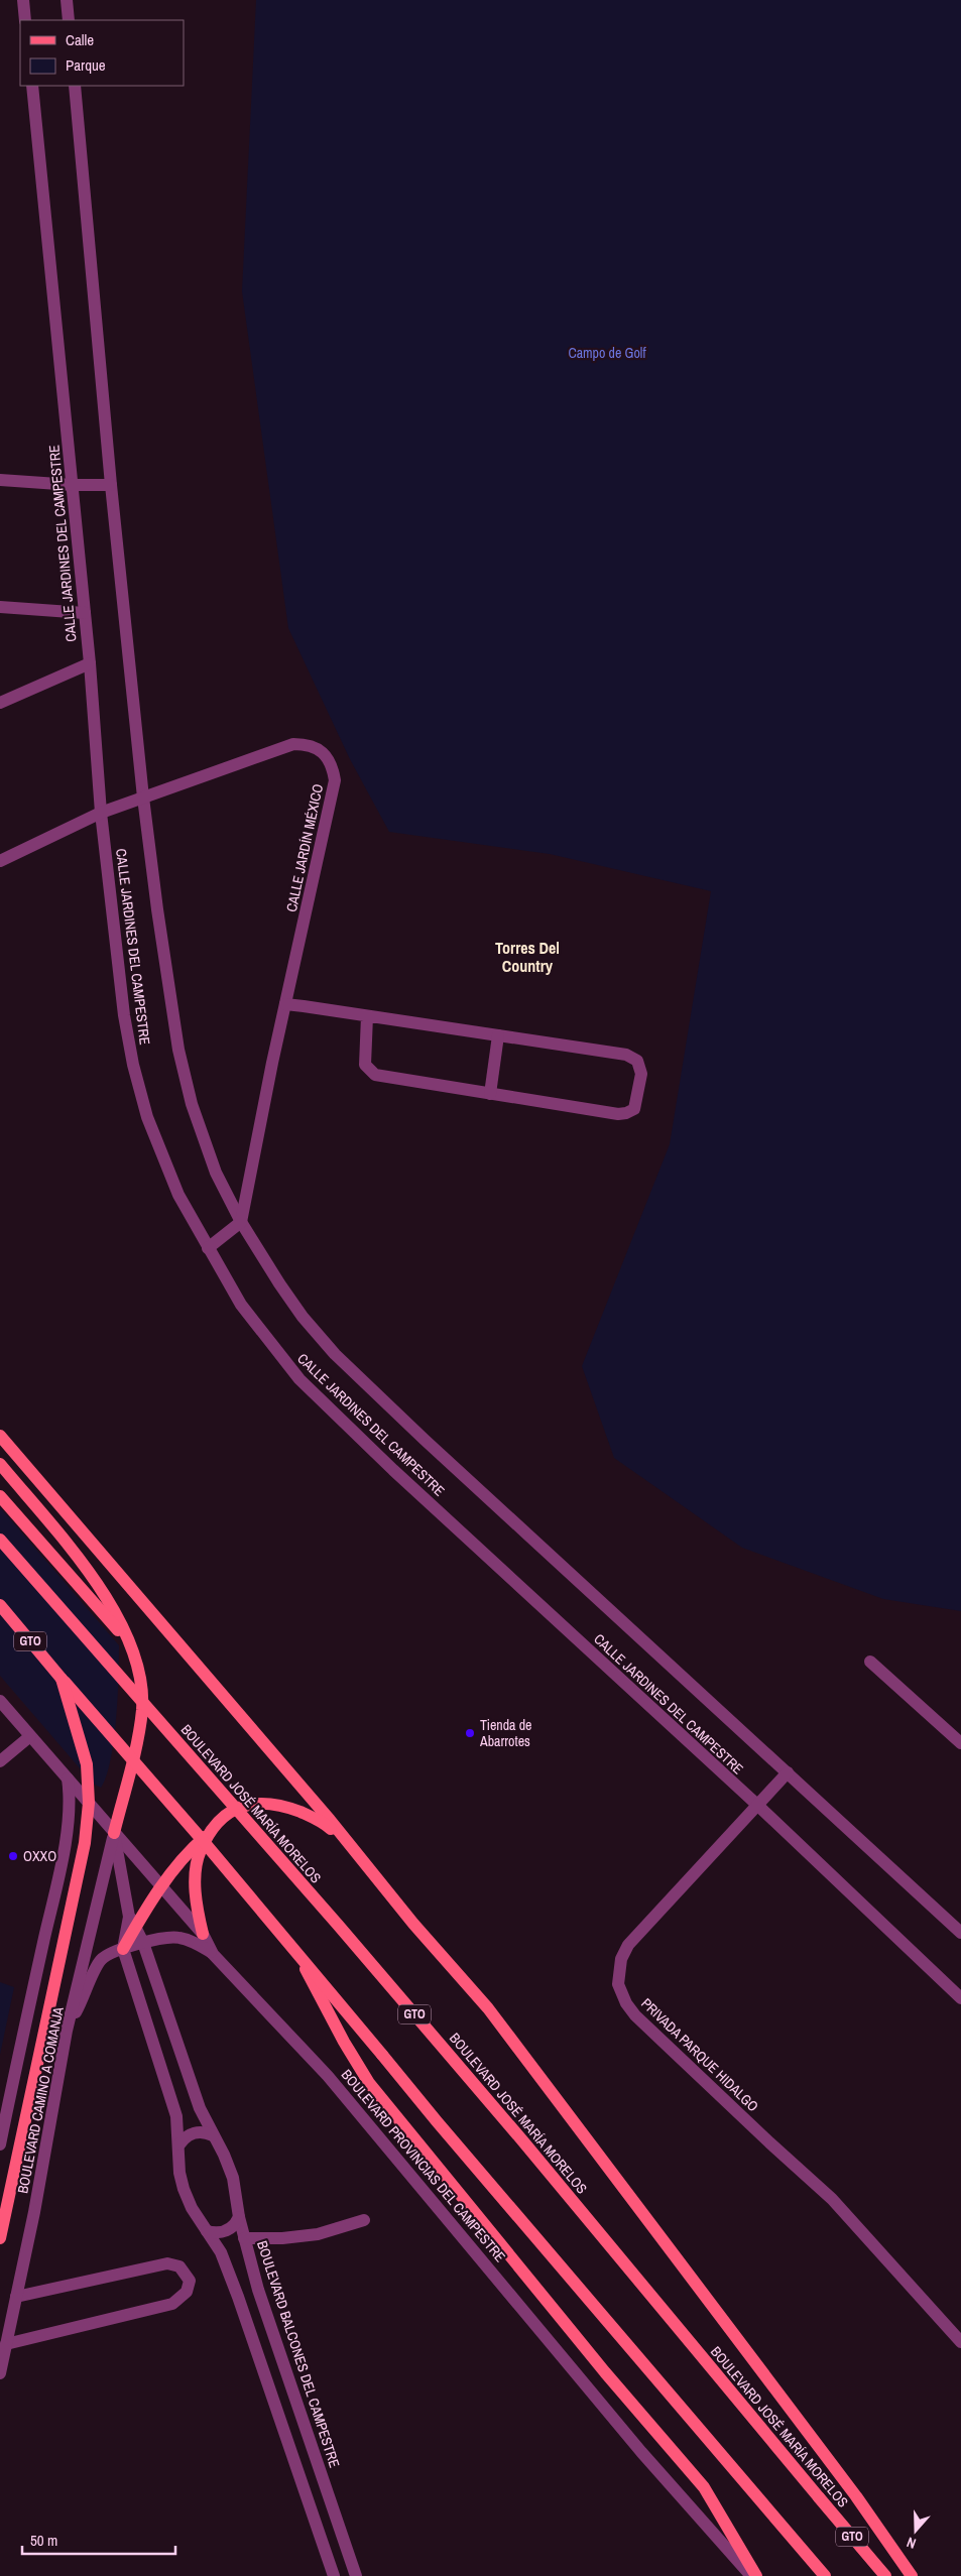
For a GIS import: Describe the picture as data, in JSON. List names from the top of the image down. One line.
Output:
{"streets":{"main road":["GTO","BOULEVARD JOSÉ MARÍA MORELOS"],"street":["CALLE JARDINES DEL CAMPESTRE","CALLE JARDÍN MÉXICO","PRIVADA PARQUE HIDALGO","BOULEVARD CAMINO A COMANJA","BOULEVARD PROVINCIAS DEL CAMPESTRE","BOULEVARD BALCONES DEL CAMPESTRE"]},"crossings":[["CALLE JARDINES DEL CAMPESTRE","CALLE JARDÍN MÉXICO"],["CALLE JARDINES DEL CAMPESTRE","PRIVADA PARQUE HIDALGO"],["BOULEVARD CAMINO A COMANJA","BOULEVARD PROVINCIAS DEL CAMPESTRE"],["BOULEVARD CAMINO A COMANJA","BOULEVARD BALCONES DEL CAMPESTRE"],["BOULEVARD PROVINCIAS DEL CAMPESTRE","BOULEVARD BALCONES DEL CAMPESTRE"]],"districts":["Torres Del Country"],"parks":["Campo de Golf"],"places":["Tienda de Abarrotes","OXXO"],"legend":["Calle","Parque"],"scale_bar":"50 m","north":"bottom"}
